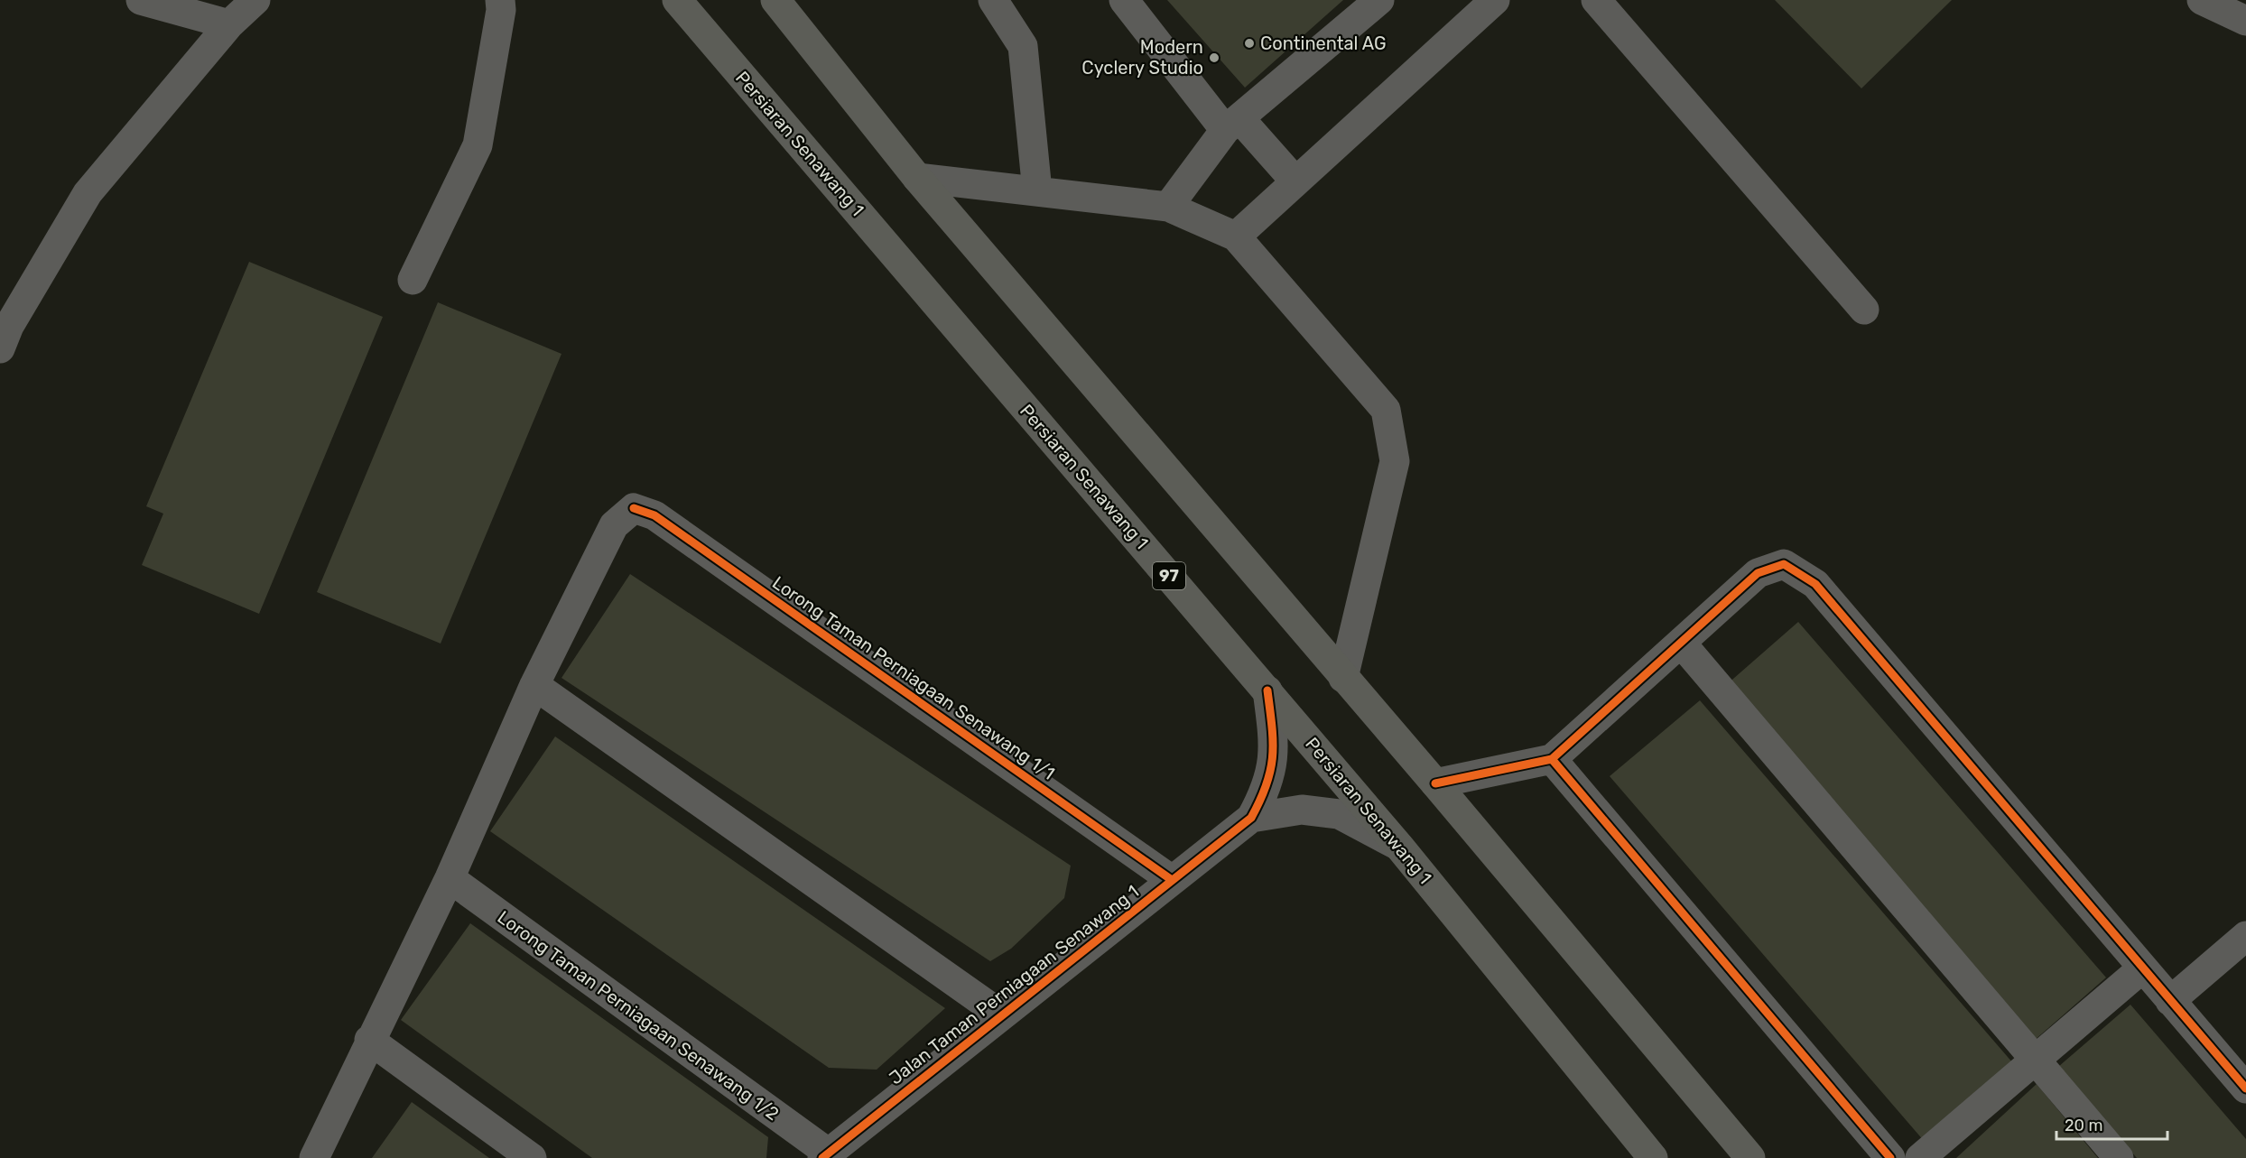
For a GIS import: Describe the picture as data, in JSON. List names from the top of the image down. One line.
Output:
{"streets":{"main road":["Persiaran Senawang 1","97"],"street":["Lorong Taman Perniagaan Senawang 1/1","Jalan Taman Perniagaan Senawang 1","Lorong Taman Perniagaan Senawang 1/2"]},"crossings":[["Lorong Taman Perniagaan Senawang 1/1","Jalan Taman Perniagaan Senawang 1"],["Jalan Taman Perniagaan Senawang 1","Lorong Taman Perniagaan Senawang 1/2"]],"places":["Continental AG","Modern Cyclery Studio"],"scale_bar":"20 m"}
